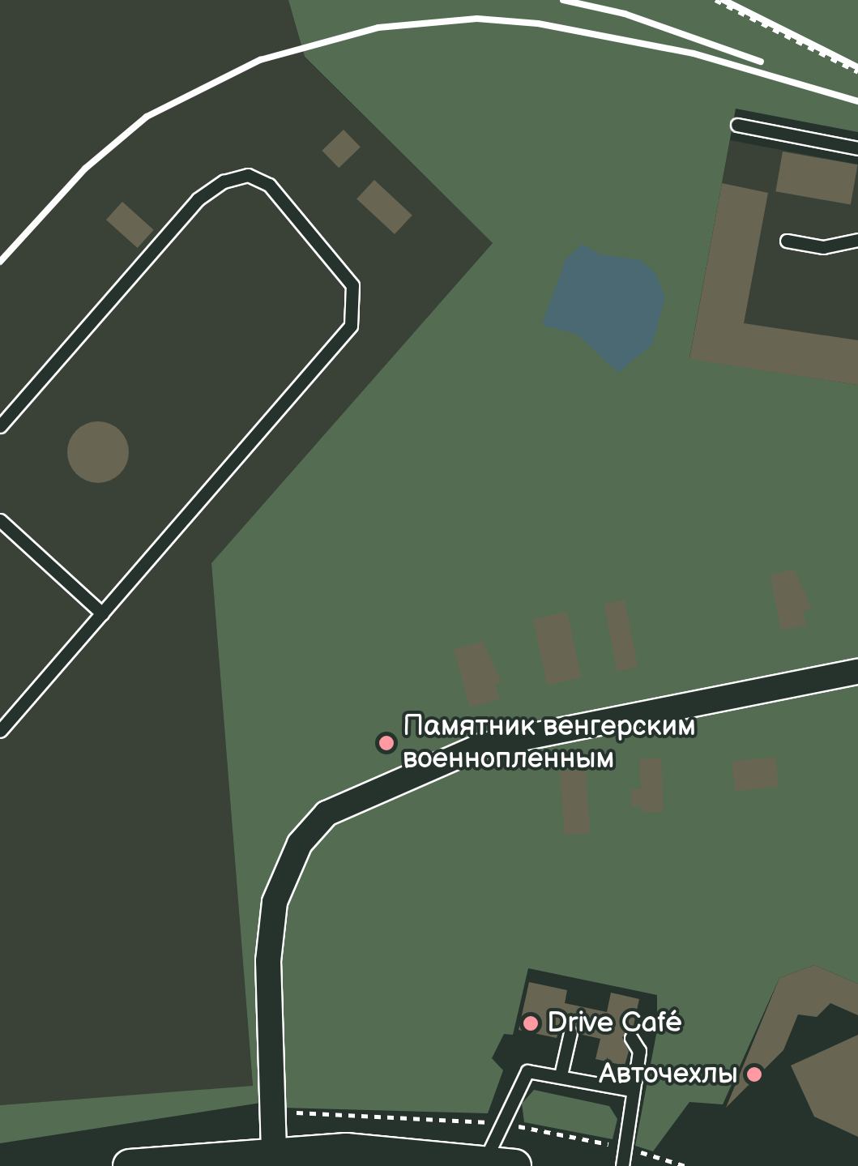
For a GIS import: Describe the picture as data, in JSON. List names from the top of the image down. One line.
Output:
{"places":["Памятник венгерским военнопленным","Drive Café","Авточехлы"]}
